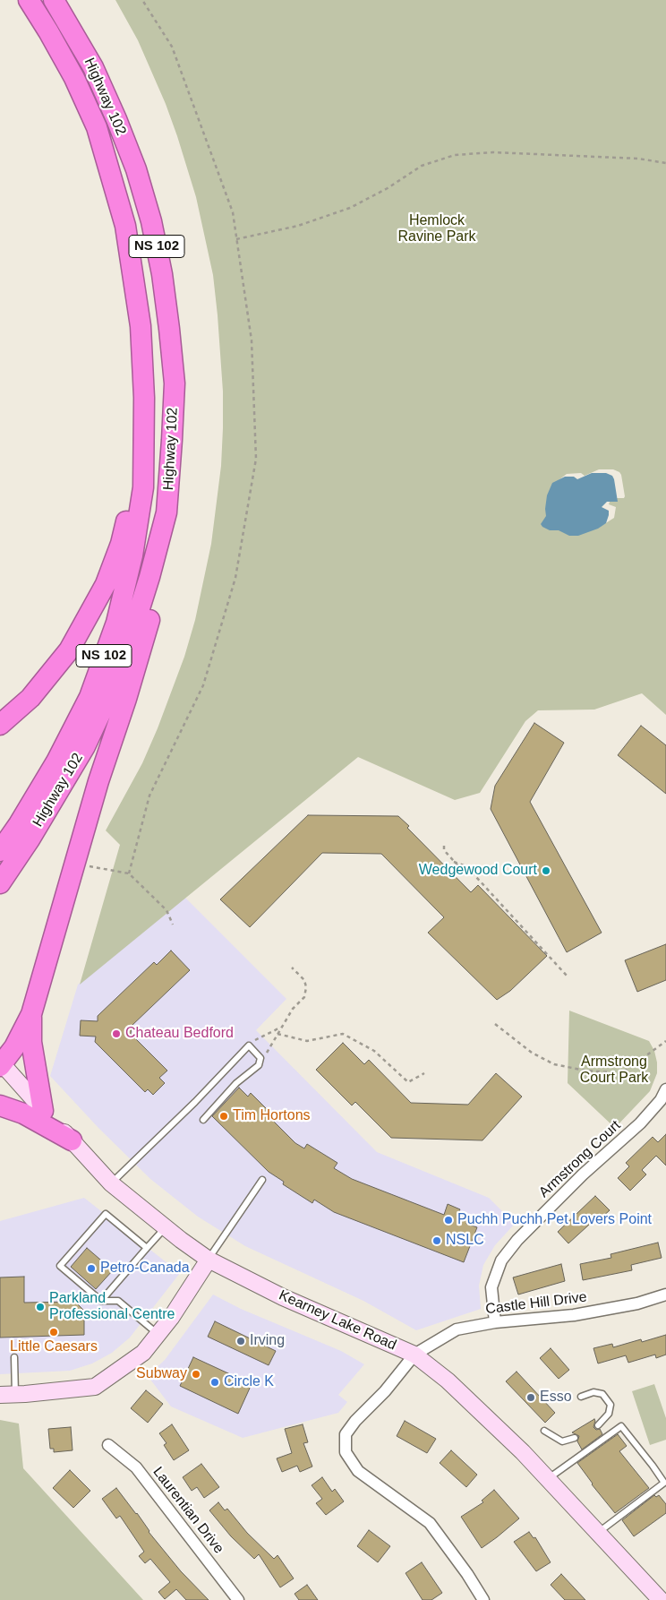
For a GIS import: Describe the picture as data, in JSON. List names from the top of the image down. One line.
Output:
{"streets":{"highway":["Highway 102","NS 102"],"main road":["Kearney Lake Road"],"street":["Armstrong Court","Castle Hill Drive","Laurentian Drive"]},"crossings":[["Armstrong Court","Castle Hill Drive"],["Castle Hill Drive","Kearney Lake Road"]],"parks":["Hemlock Ravine Park","Armstrong Court Park"],"places":["Wedgewood Court","Chateau Bedford","Tim Hortons","Puchh Puchh Pet Lovers Point","NSLC","Petro-Canada","Parkland Professional Centre","Little Caesars","Irving","Subway","Circle K","Esso"]}
